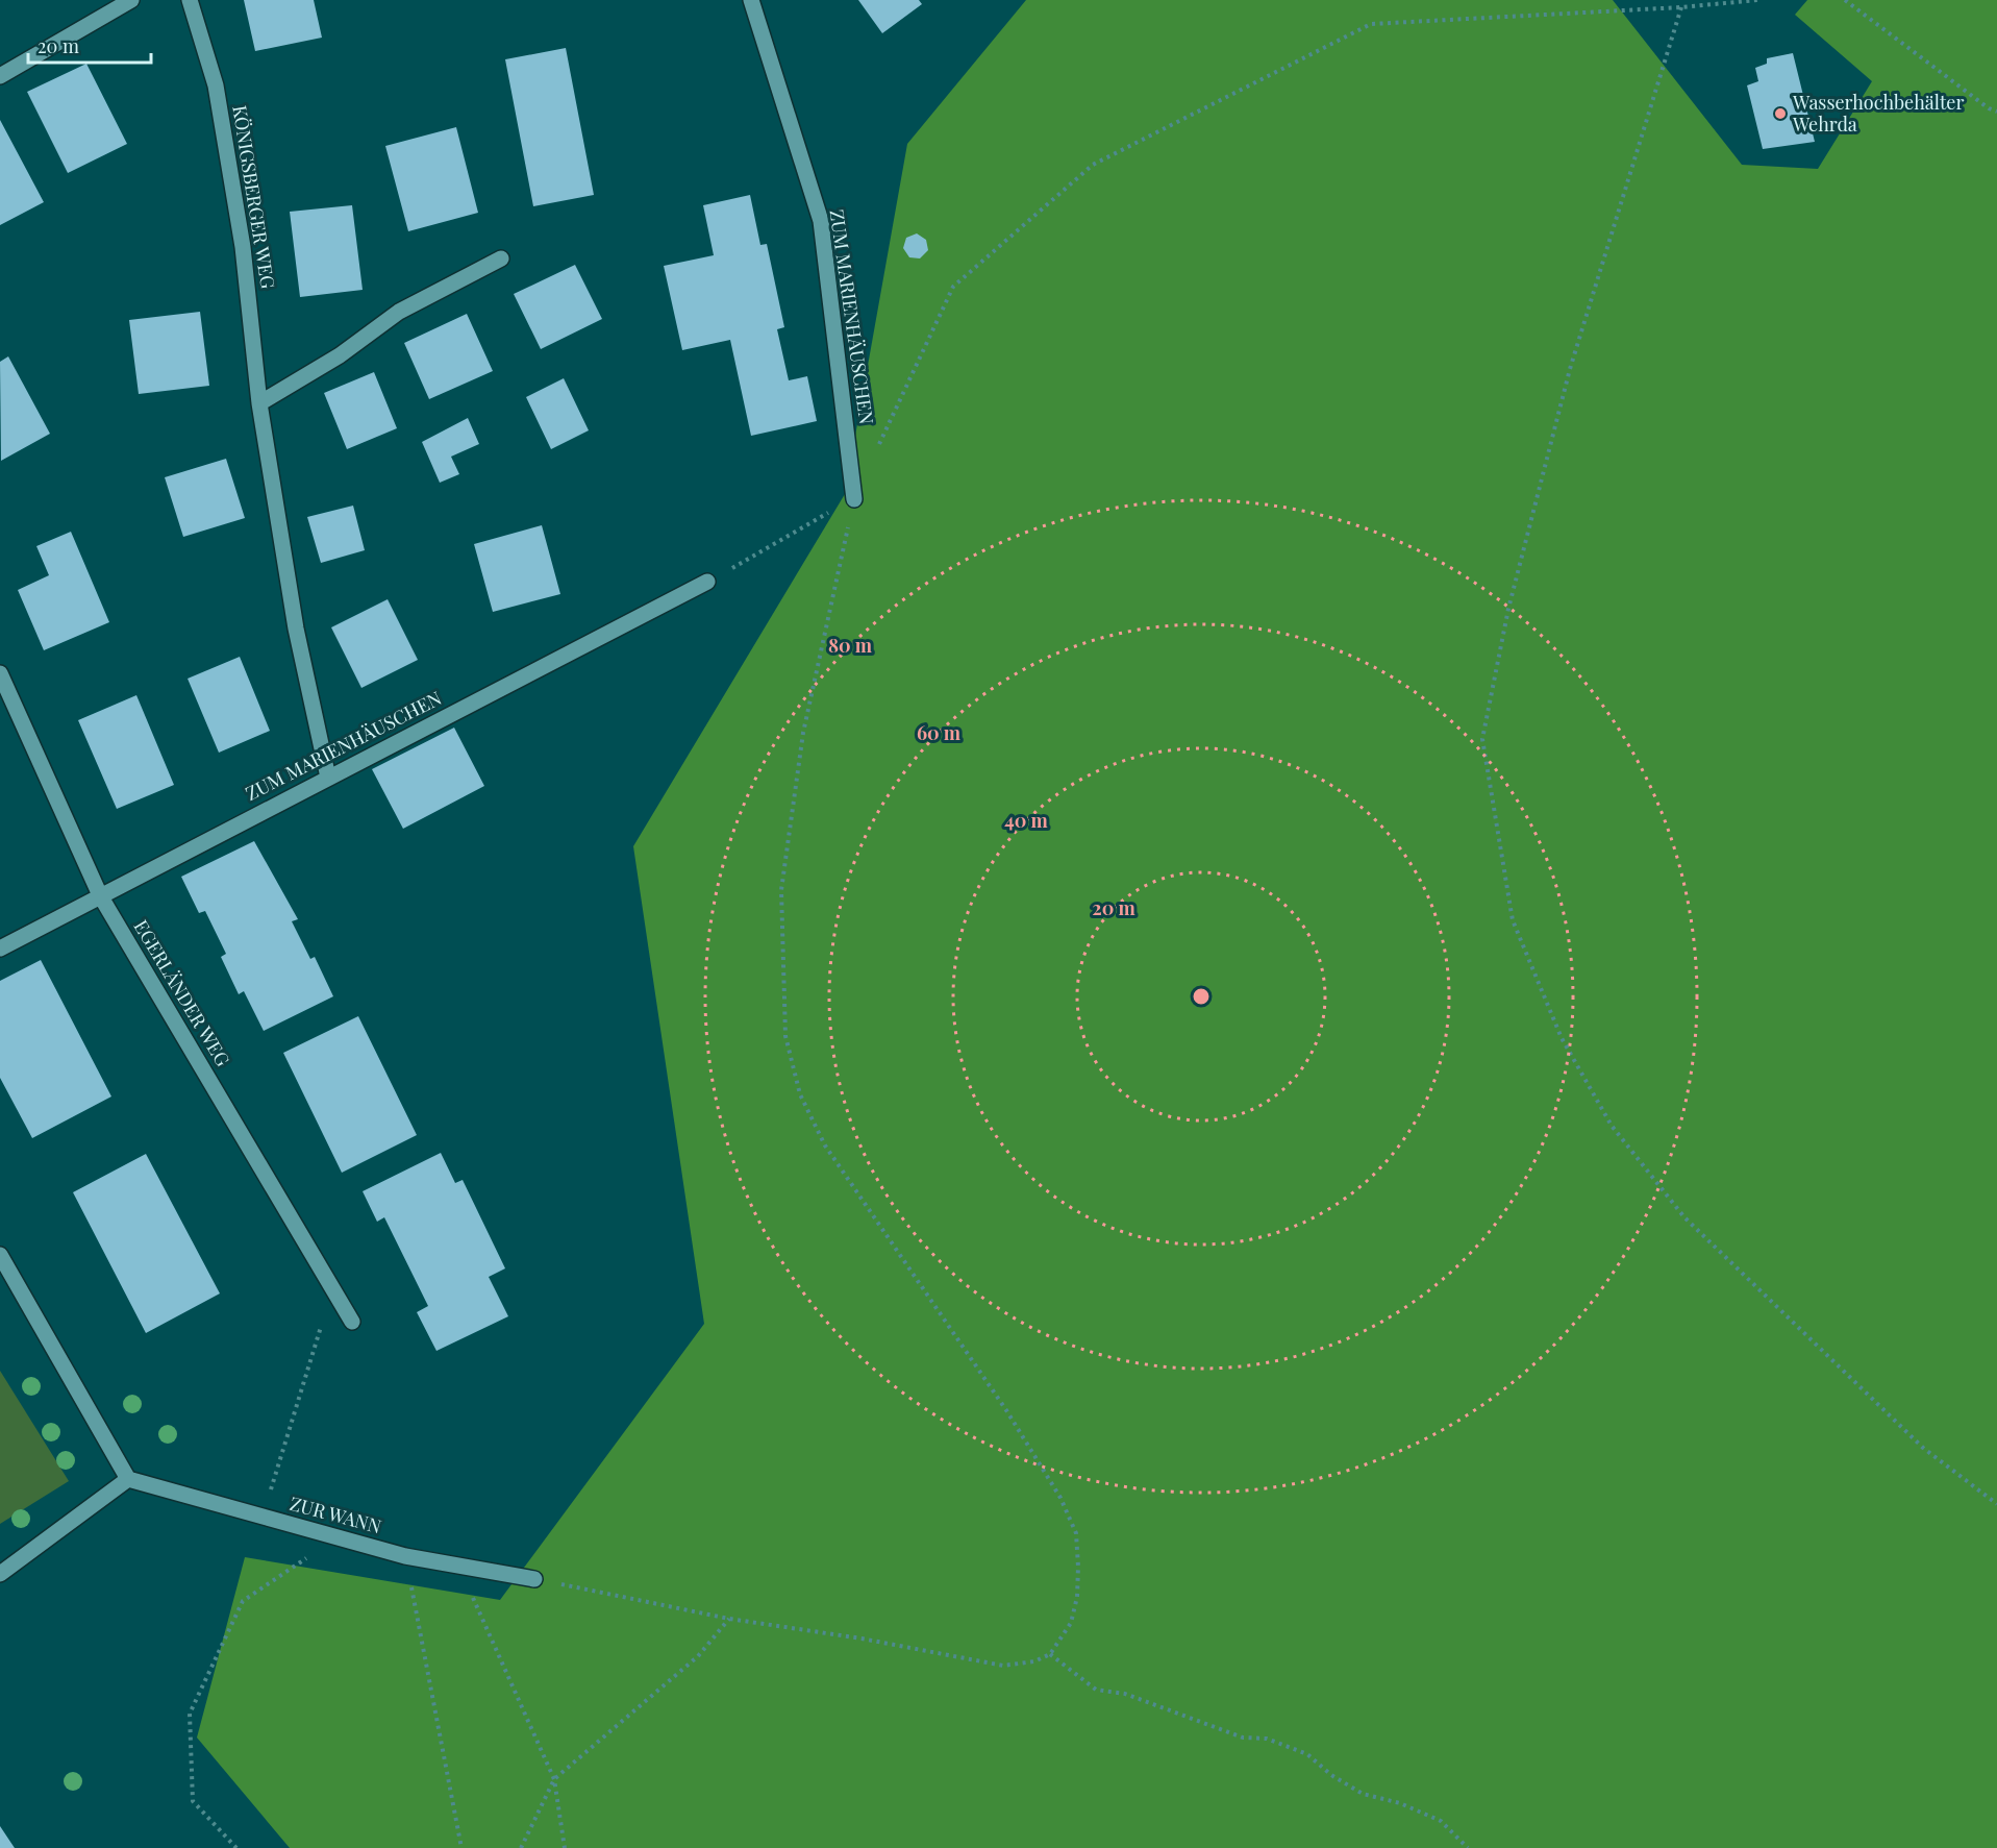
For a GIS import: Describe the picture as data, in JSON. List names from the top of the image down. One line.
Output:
{"streets":{"street":["KÖNIGSBERGER WEG","ZUM MARIENHÄUSCHEN","EGERLÄNDER WEG","ZUR WANN"]},"crossings":[["KÖNIGSBERGER WEG","ZUM MARIENHÄUSCHEN"],["ZUM MARIENHÄUSCHEN","EGERLÄNDER WEG"]],"places":["Wasserhochbehälter Wehrda"],"scale_bar":"20 m","rings":["80 m","60 m","40 m","20 m"]}
